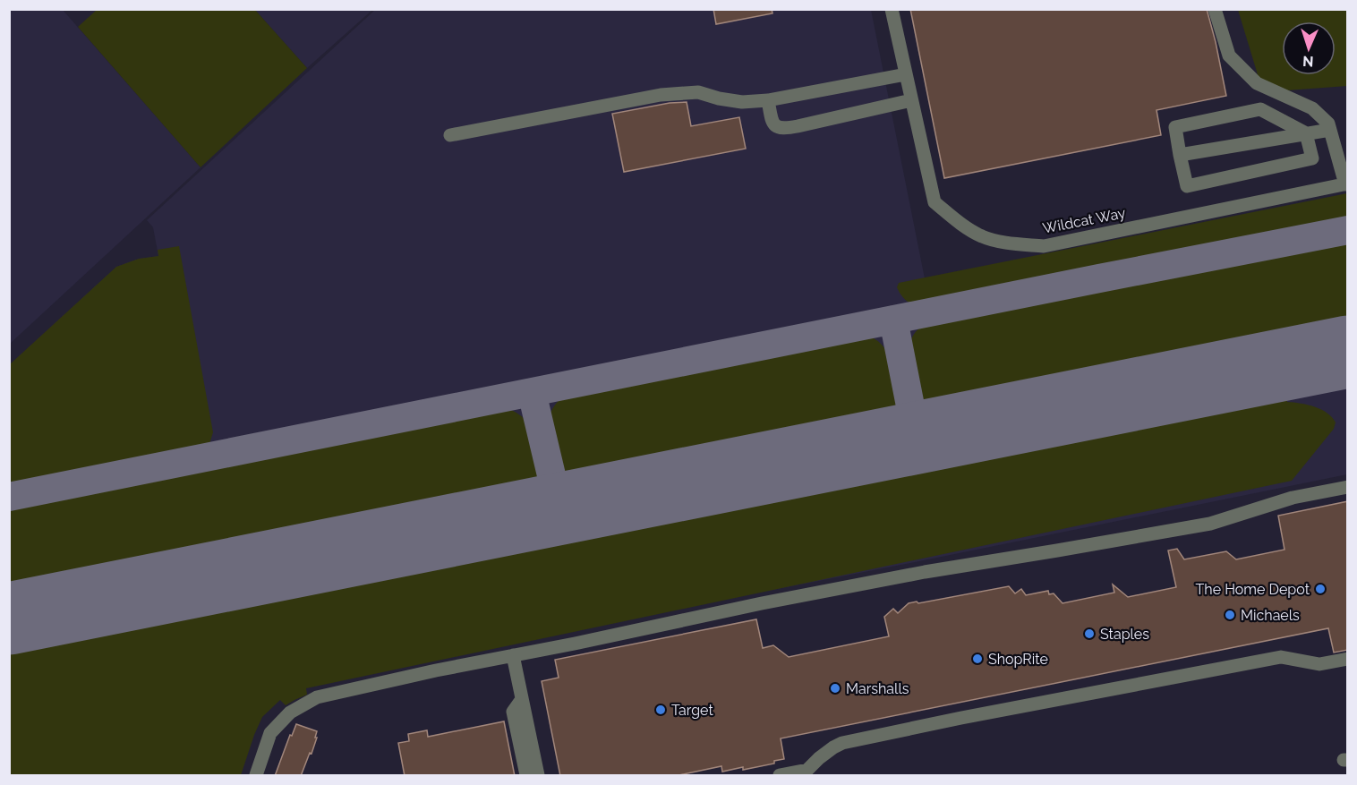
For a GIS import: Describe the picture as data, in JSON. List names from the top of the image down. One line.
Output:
{"streets":{"lane":["Wildcat Way"]},"places":["The Home Depot","Michaels","Staples","ShopRite","Marshalls","Target"],"north":"bottom"}
